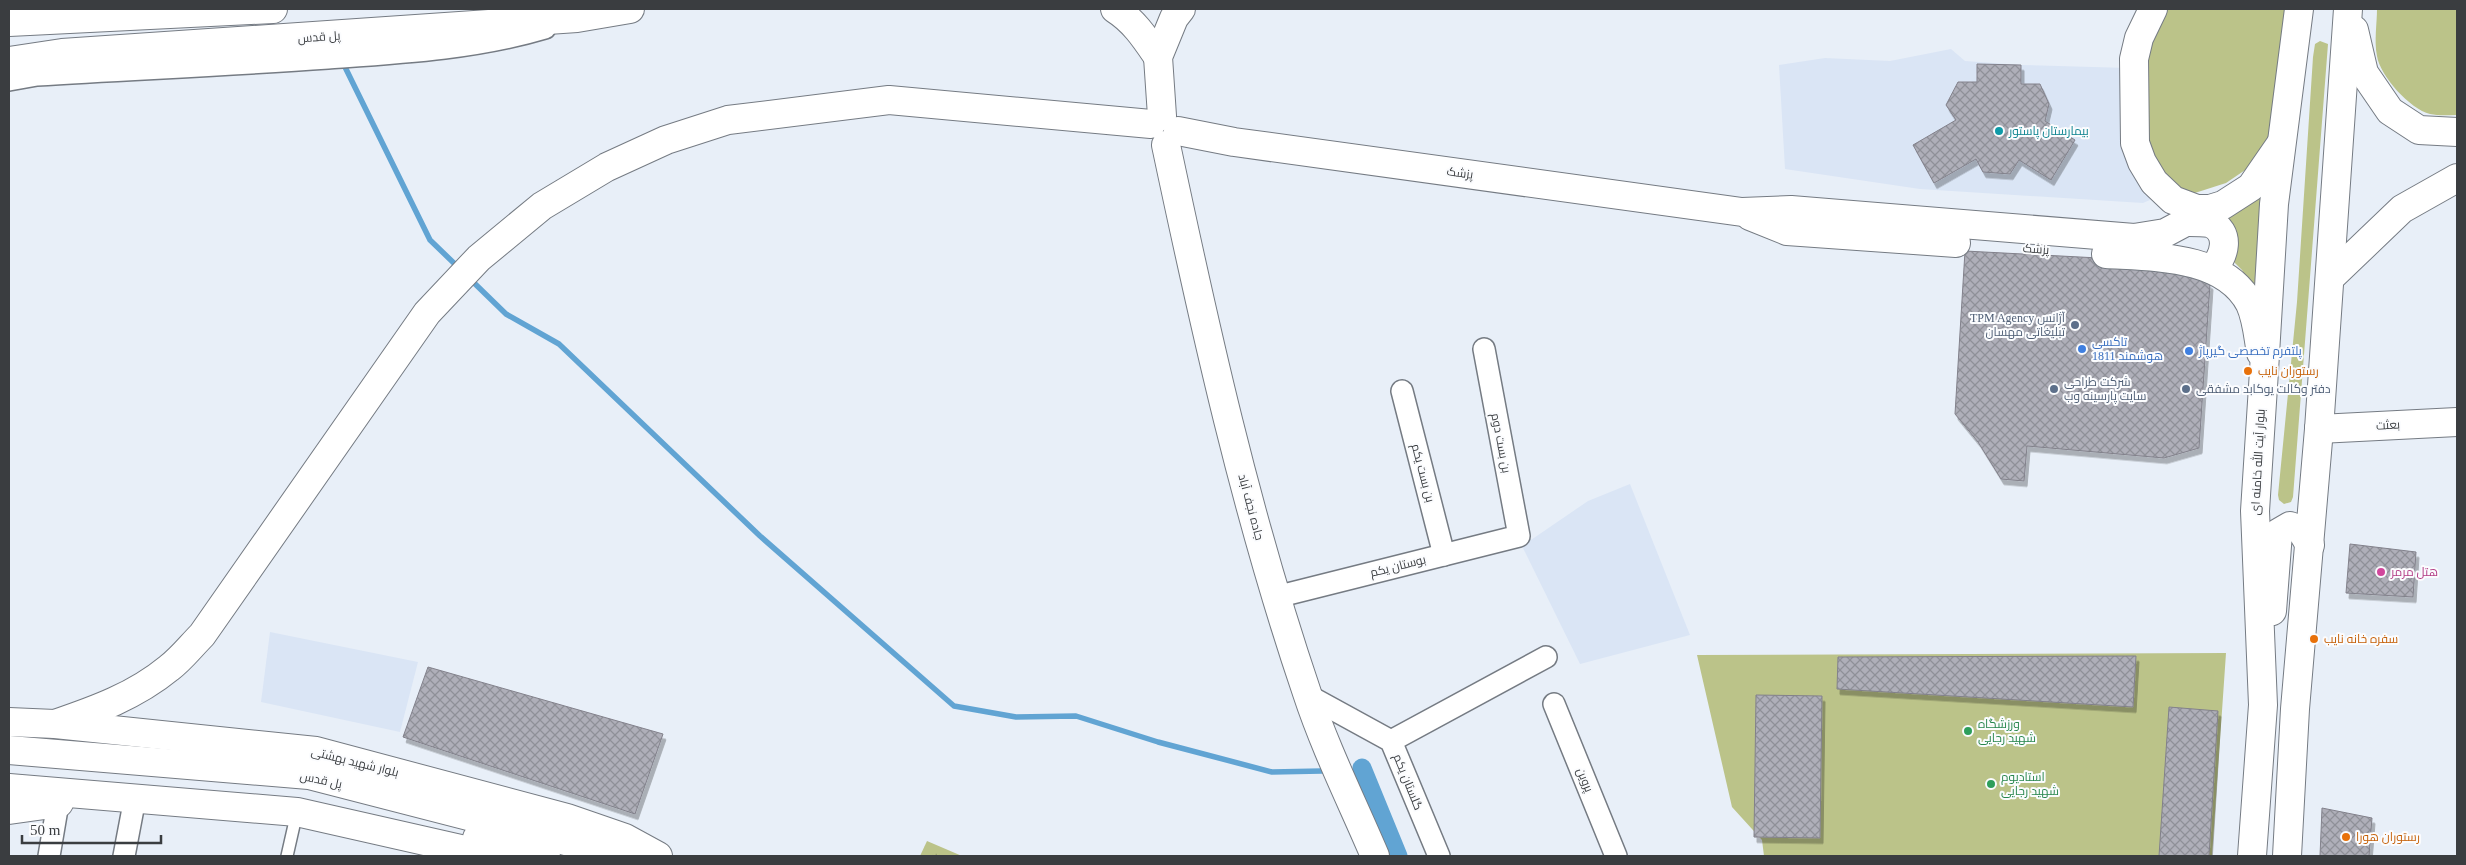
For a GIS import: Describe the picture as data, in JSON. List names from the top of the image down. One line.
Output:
{"streets":{"main road":["پل قدس","پزشک","بعثت","بلوار آیت الله خامنه ای","جاده نجف آباد","بلوار شهید بهشتی"],"street":["بن بست دوم","بن بست یکم","بوستان یکم","پروین","گلستان یکم"]},"crossings":[["پزشک","بلوار آیت الله خامنه ای"],["پزشک","جاده نجف آباد"],["پزشک","بلوار شهید بهشتی"],["بن بست دوم","بوستان یکم"],["بن بست یکم","بوستان یکم"],["جاده نجف آباد","بوستان یکم"],["جاده نجف آباد","گلستان یکم"]],"places":["بیمارستان پاستور","TPM Agency آژانس تبلیغاتی مهسان","تاکسی هوشمند 1811","پلتفرم تخصصی گیرپاژ","رستوران نایب","شرکت طراحی سایت پارسینه وب","دفتر وکالت یوکابد مشفقی","هتل مرمر","سفره خانه نایب","ورزشگاه شهید رجایی","استادیوم شهید رجایی","رستوران هورا"],"scale_bar":"50 m"}
